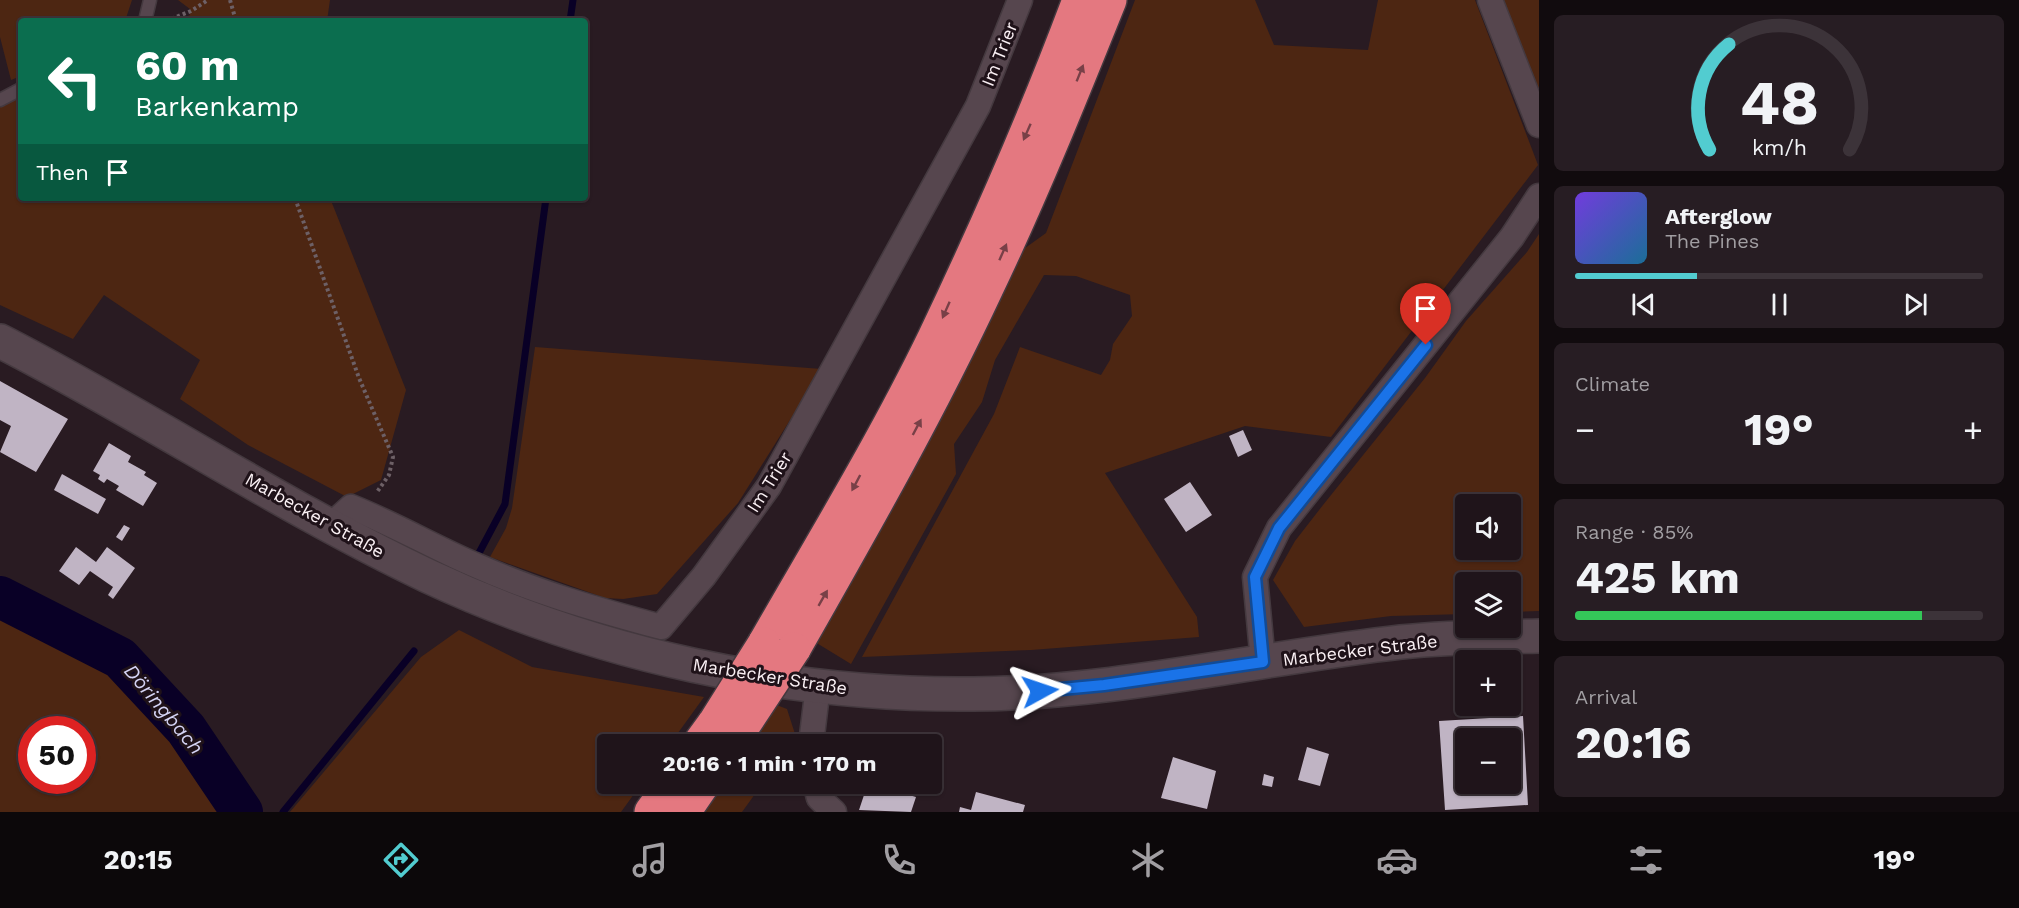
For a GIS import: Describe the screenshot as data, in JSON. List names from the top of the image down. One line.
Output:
{"streets":{"main road":["Marbecker Straße"],"street":["Im Trier"]},"crossings":[["Im Trier","Marbecker Straße"]],"water":["Döringbach"],"page":{"turn":["60 m","Barkenkamp"],"then":"Then","song":["Afterglow","The Pines"],"tile":["Climate",["Range · 85%","425 km"],["Arrival","20:16"]],"heat":["−","19°","+"],"map_buttons":["+","−"],"limit":"50","trip":"20:16 · 1 min · 170 m","tabs":["20:15","19°"],"gauge":["48","km/h"]}}
